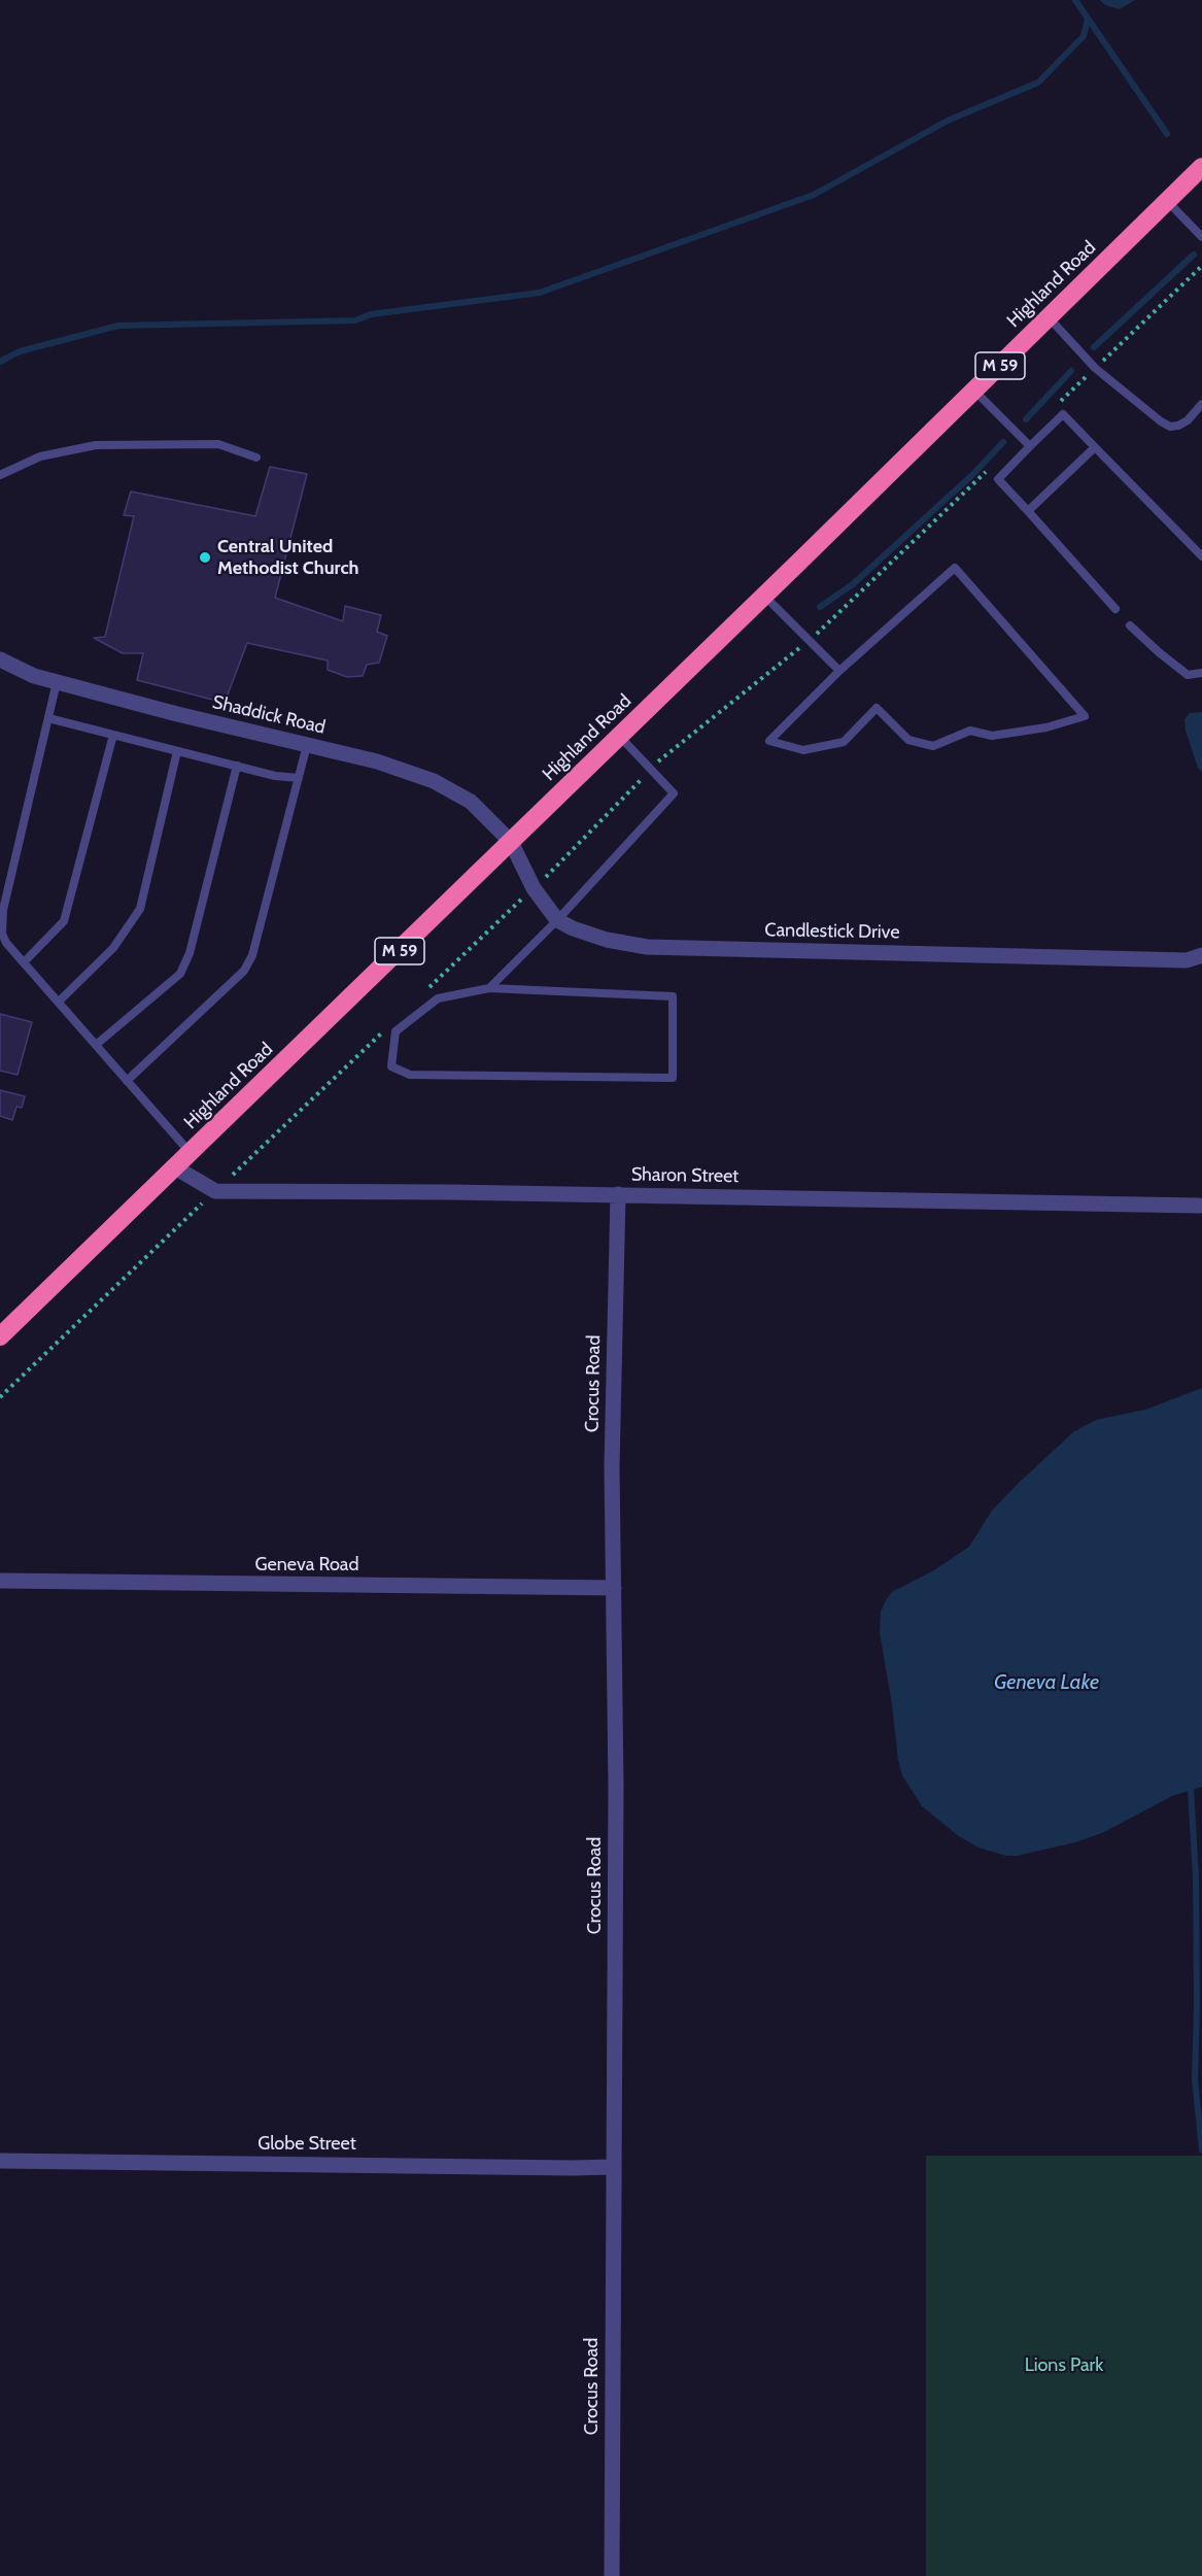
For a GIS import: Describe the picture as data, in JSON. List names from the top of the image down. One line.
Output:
{"streets":{"highway":["Highland Road","M 59"],"street":["Shaddick Road","Candlestick Drive","Sharon Street","Crocus Road","Geneva Road","Globe Street"]},"crossings":[["Highland Road","Shaddick Road"],["Highland Road","Candlestick Drive"],["Shaddick Road","Candlestick Drive"],["Sharon Street","Crocus Road"],["Crocus Road","Geneva Road"],["Crocus Road","Globe Street"]],"water":["Geneva Lake"],"parks":["Lions Park"],"places":["Central United Methodist Church"]}
